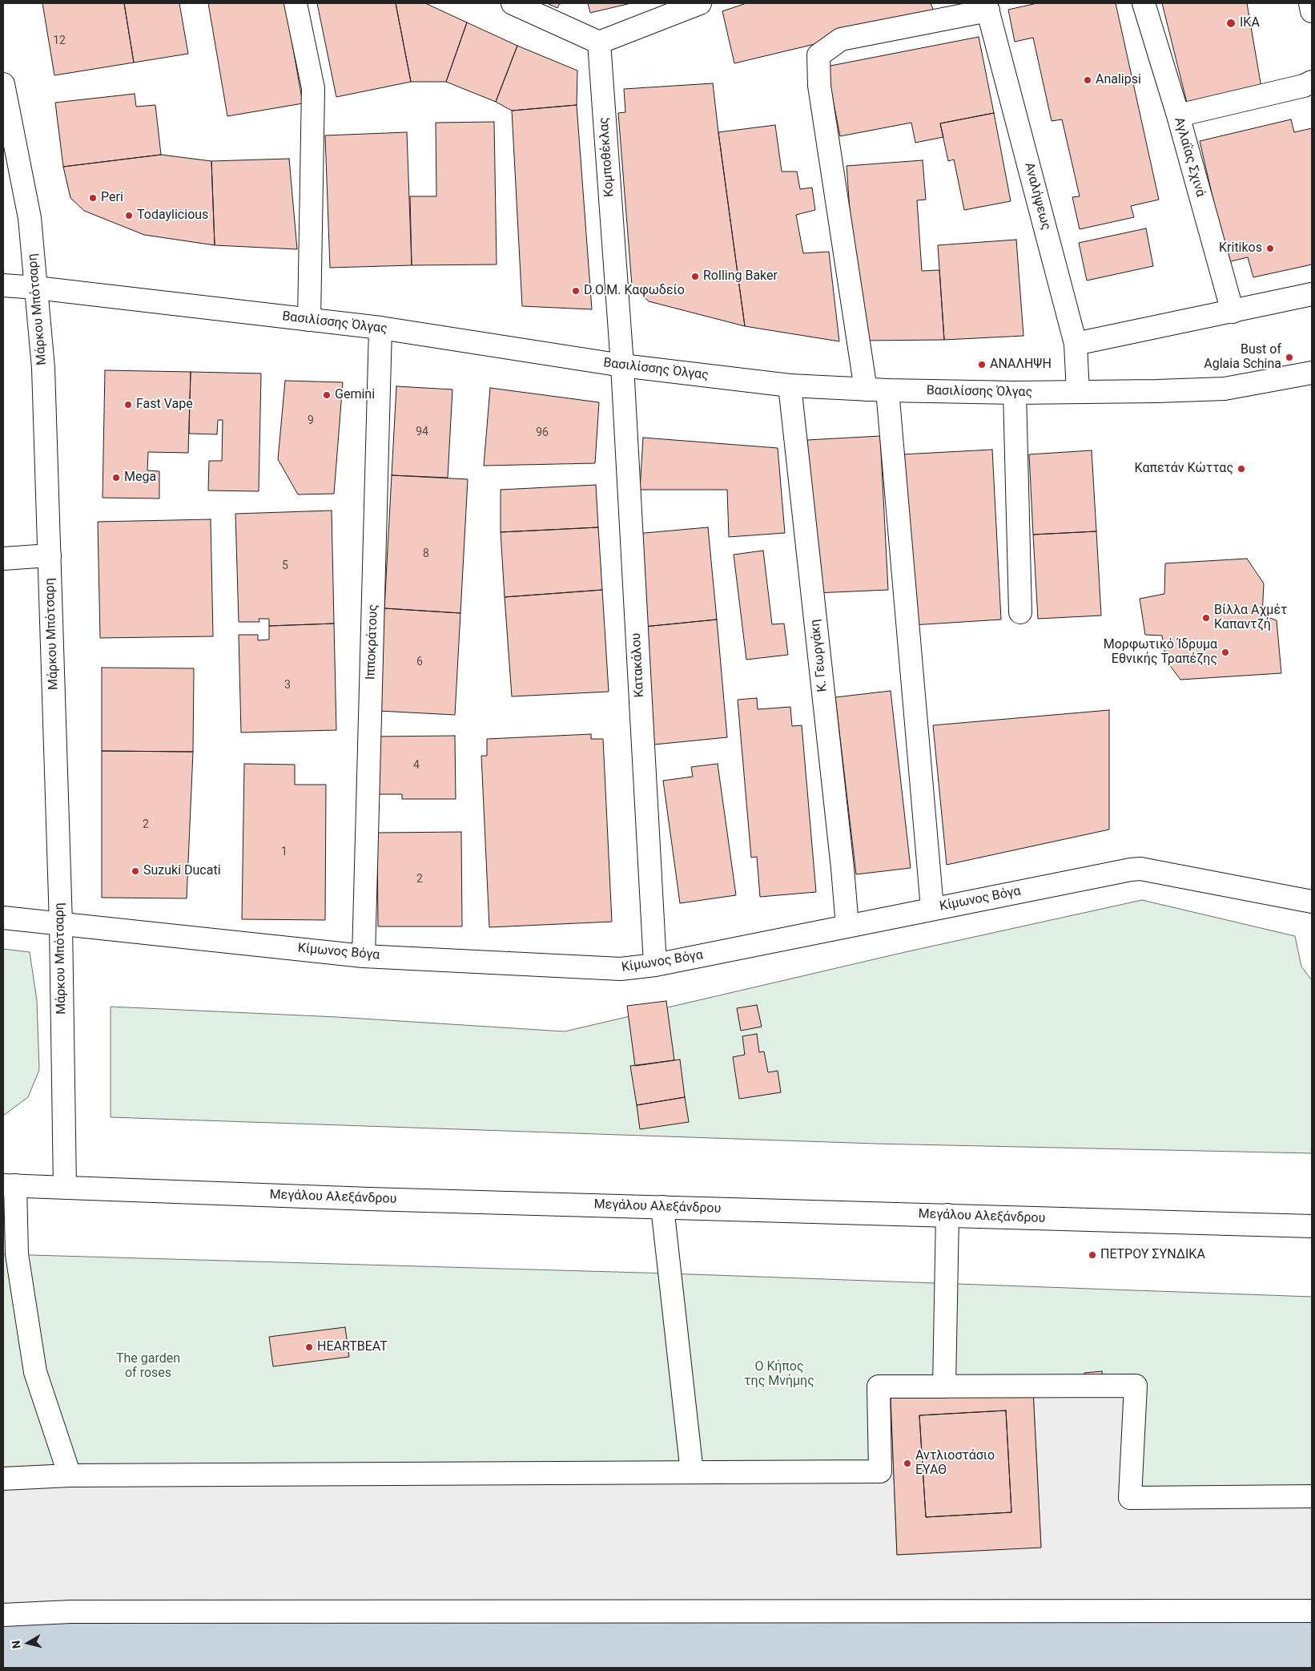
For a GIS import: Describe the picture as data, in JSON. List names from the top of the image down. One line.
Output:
{"streets":{"street":["Κομποθέκλας","Αγλαΐας Σχινά","Αναλήψεως","Μάρκου Μπότσαρη","Βασιλίσσης Όλγας","Ιπποκράτους","Κ. Γεωργάκη","Κατακάλου","Κίμωνος Βόγα","Μεγάλου Αλεξάνδρου"]},"crossings":[["Κομποθέκλας","Βασιλίσσης Όλγας"],["Κομποθέκλας","Κατακάλου"],["Αναλήψεως","Βασιλίσσης Όλγας"],["Μάρκου Μπότσαρη","Βασιλίσσης Όλγας"],["Μάρκου Μπότσαρη","Κίμωνος Βόγα"],["Μάρκου Μπότσαρη","Μεγάλου Αλεξάνδρου"],["Βασιλίσσης Όλγας","Ιπποκράτους"],["Βασιλίσσης Όλγας","Κ. Γεωργάκη"],["Βασιλίσσης Όλγας","Κατακάλου"],["Ιπποκράτους","Κίμωνος Βόγα"],["Κ. Γεωργάκη","Κίμωνος Βόγα"],["Κατακάλου","Κίμωνος Βόγα"]],"parks":["The garden of roses","Ο Κήπος της Μνήμης"],"places":["ΙΚΑ","Analipsi","Peri","Todaylicious","Kritikos","Rolling Baker","D.O.M. Καφωδείο","Bust of Aglaia Schina","ΑΝΑΛΗΨΗ","Gemini","Fast Vape","Καπετάν Κώττας","Mega","Βίλλα Αχμέτ Καπαντζή","Μορφωτικό Ίδρυμα Εθνικής Τραπέζης","Suzuki Ducati","ΠΕΤΡΟΥ ΣΥΝΔΙΚΑ","HEARTBEAT","Αντλιοστάσιο ΕΥΑΘ"],"house_numbers":["12","9","94","96","8","5","6","3","4","2","1","2"],"north":"left"}
